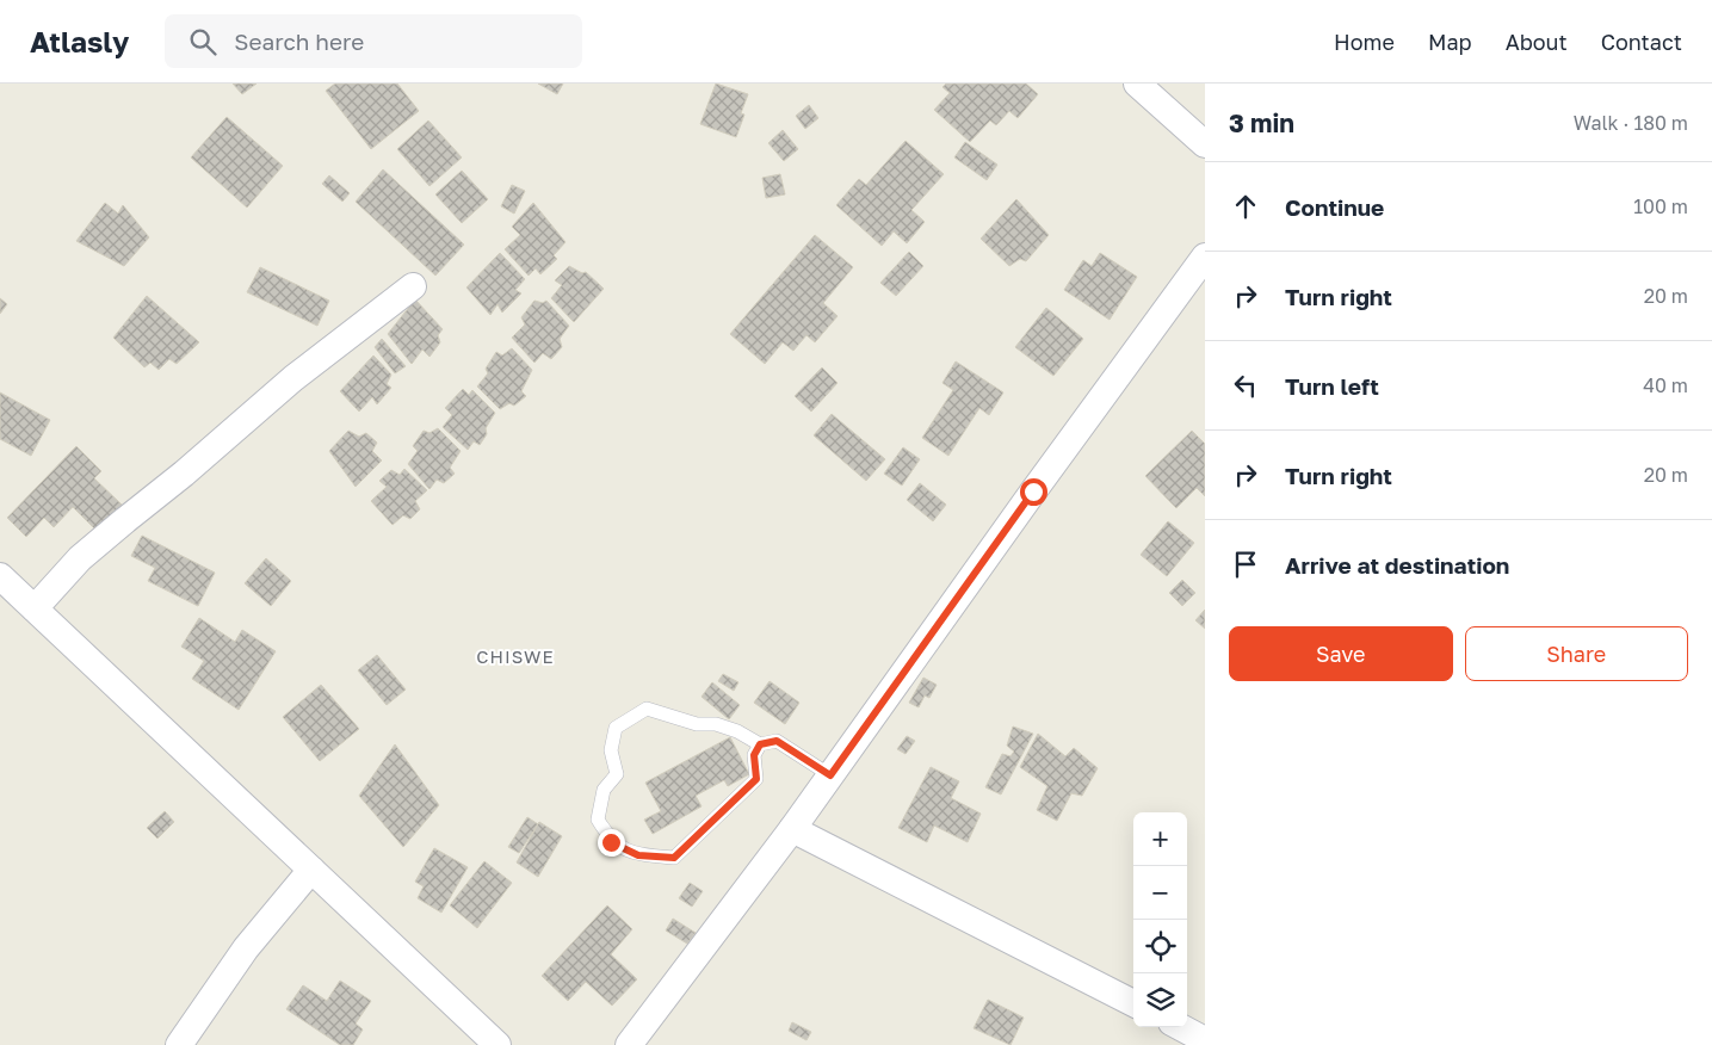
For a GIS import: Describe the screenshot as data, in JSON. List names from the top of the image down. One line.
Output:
{"districts":["CHISWE"],"page":{"header":"Atlasly","search":"Search here","nav":["Home","Map","About","Contact"],"heading":["3 min","Walk · 180 m"],"list":[["Continue","100 m"],["Turn right","20 m"],["Turn left","40 m"],["Turn right","20 m"],"Arrive at destination"],"buttons":["Save","Share"],"map_buttons":["+","−"]}}
